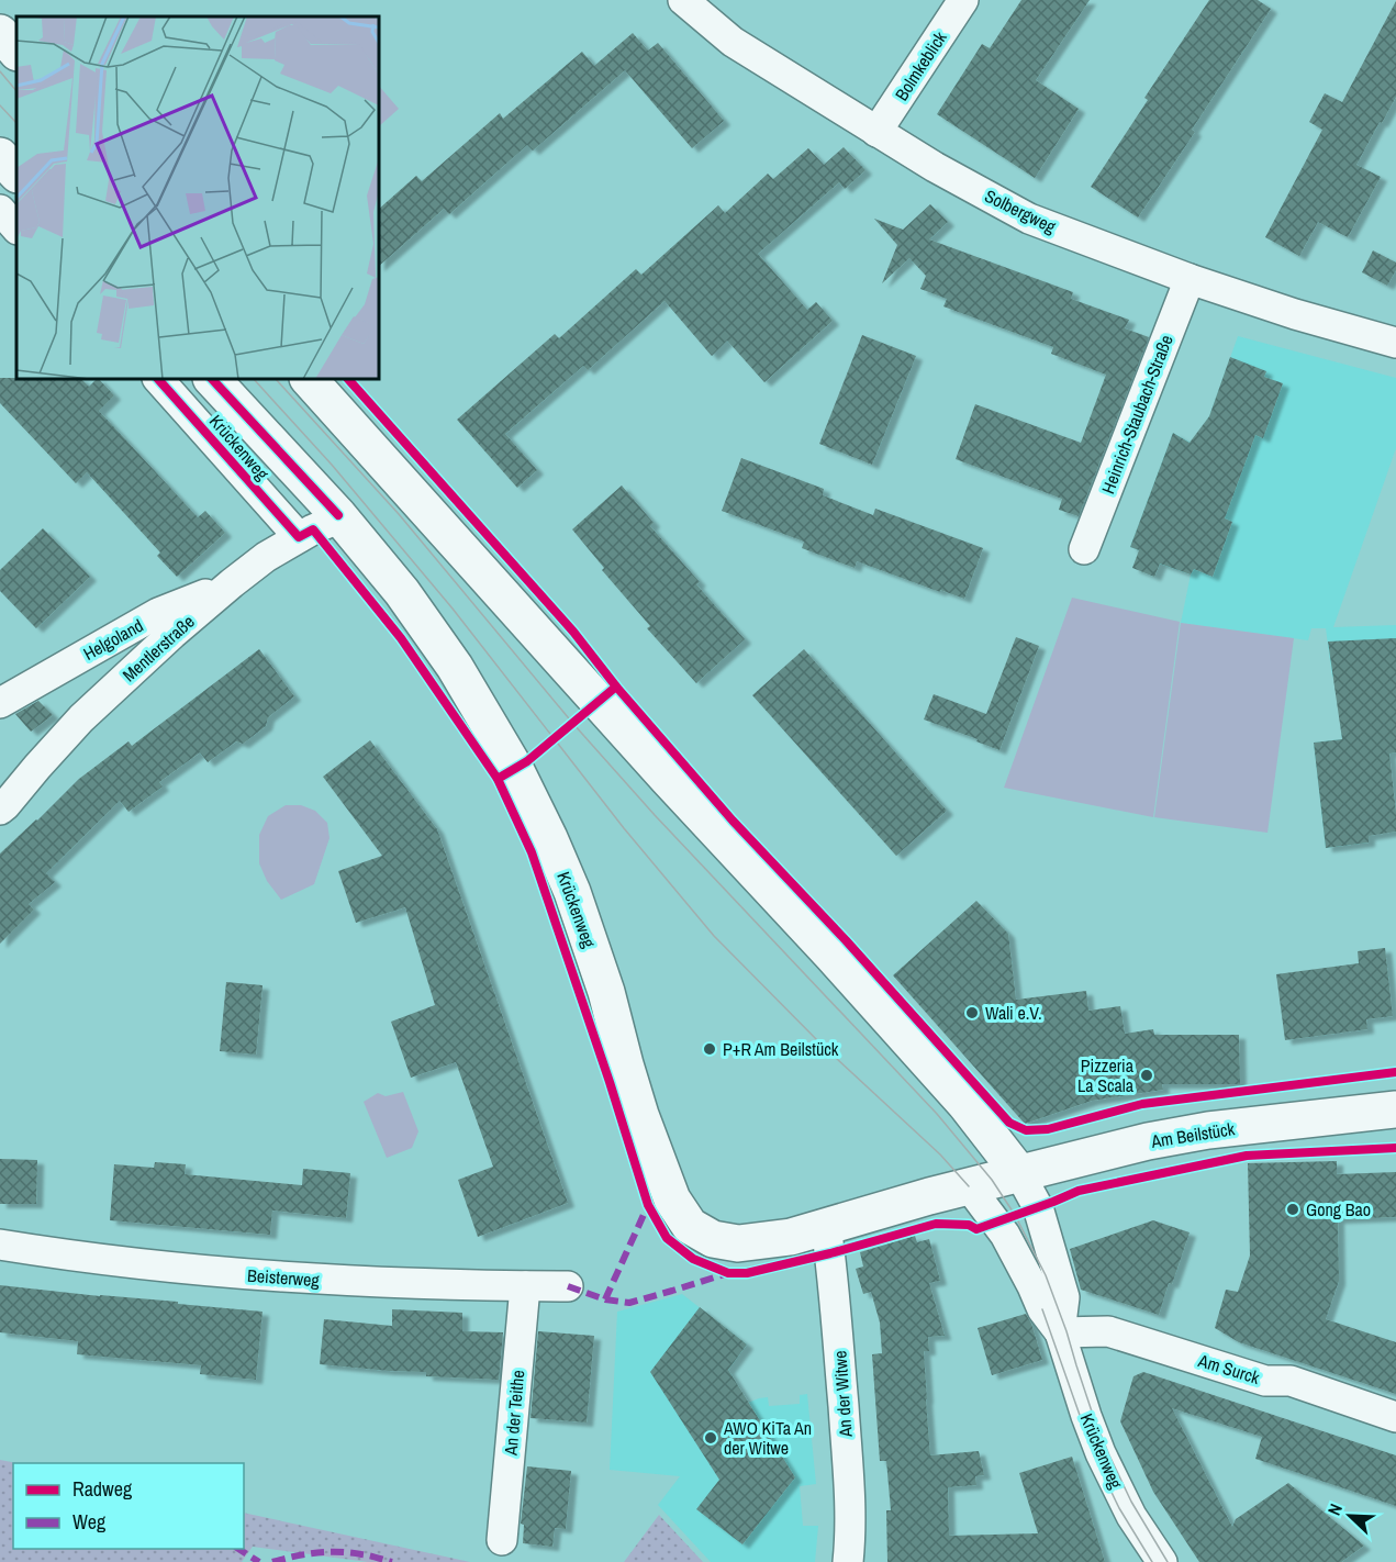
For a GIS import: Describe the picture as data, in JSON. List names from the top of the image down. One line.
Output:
{"streets":{"main road":["Krückenweg","Am Beilstück"],"street":["Bolmkeblick","Solbergweg","Heinrich-Staubach-Straße","Helgoland","Mentlerstraße","Beisterweg","Am Surck","An der Witwe","An der Teithe"]},"crossings":[["Bolmkeblick","Solbergweg"],["Solbergweg","Heinrich-Staubach-Straße"],["Krückenweg","Mentlerstraße"],["Krückenweg","Am Beilstück"],["Krückenweg","Am Surck"],["Krückenweg","An der Witwe"],["Helgoland","Mentlerstraße"],["Beisterweg","An der Teithe"]],"places":["Wali e.V.","P+R Am Beilstück","Pizzeria La Scala","Gong Bao","AWO KiTa An der Witwe"],"legend":["Radweg","Weg"],"north":"top left"}
